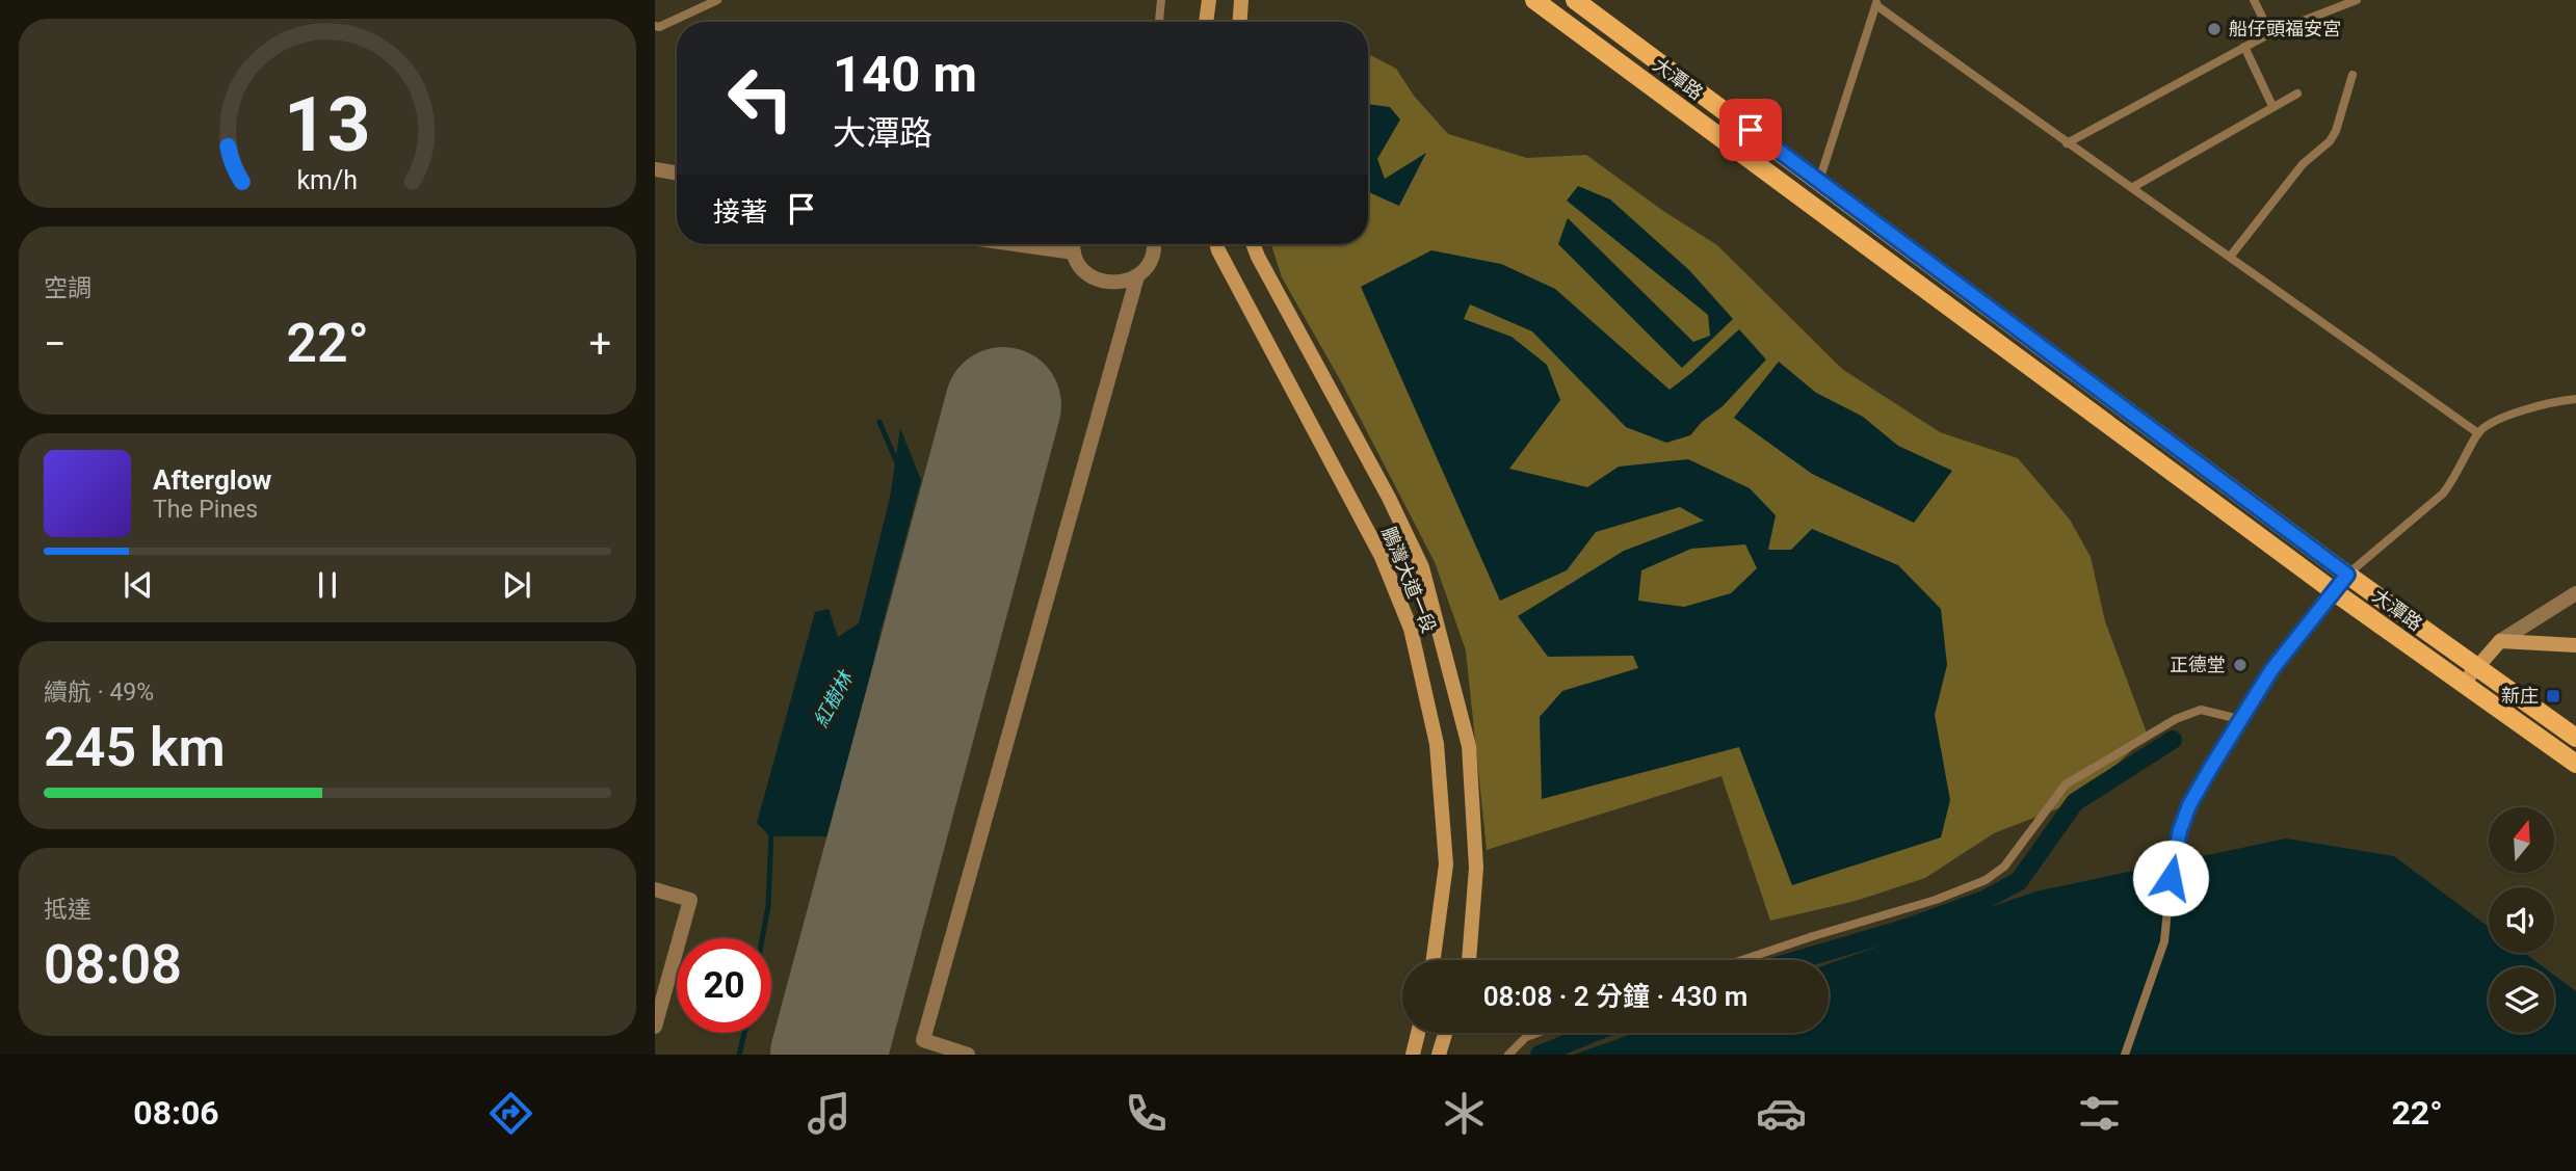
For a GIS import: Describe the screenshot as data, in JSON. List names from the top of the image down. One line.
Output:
{"streets":{"main road":["大潭路"],"street":["鵬灣大道一段"]},"water":["紅樹林"],"places":{"other":["船仔頭福安宮","正德堂"],"transit":["新庄"]},"north":"top","page":{"turn":["140 m","大潭路"],"then":"接著","tile":["空調",["續航 · 49%","245 km"],["抵達","08:08"]],"heat":["−","22°","+"],"song":["Afterglow","The Pines"],"limit":"20","trip":"08:08 · 2 分鐘 · 430 m","tabs":["08:06","22°"],"gauge":["13","km/h"]}}
